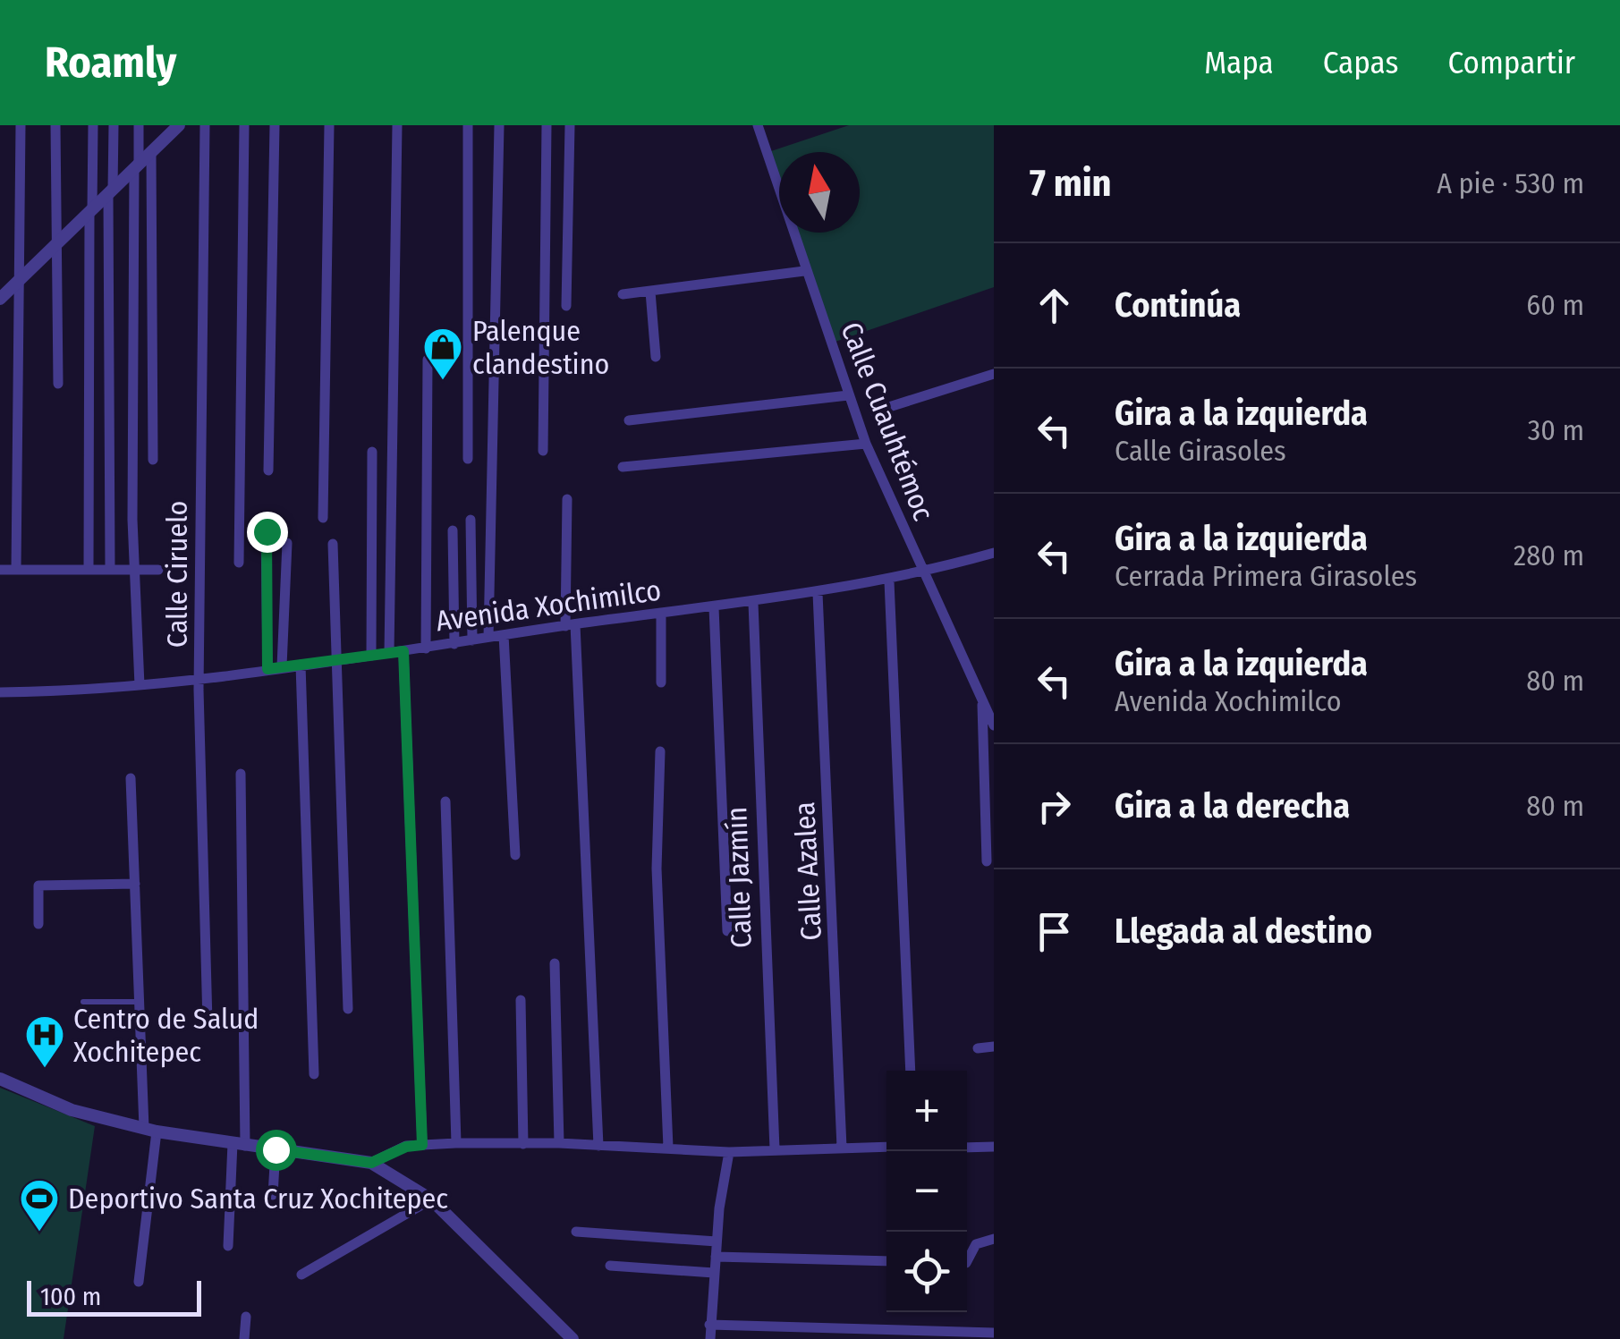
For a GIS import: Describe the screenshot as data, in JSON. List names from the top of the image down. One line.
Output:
{"streets":{"street":["Calle Cuauhtémoc","Calle Ciruelo","Avenida Xochimilco","Calle Azalea","Calle Jazmín"]},"crossings":[["Calle Cuauhtémoc","Avenida Xochimilco"],["Calle Ciruelo","Avenida Xochimilco"],["Avenida Xochimilco","Calle Azalea"],["Avenida Xochimilco","Calle Jazmín"]],"places":{"shop":["Palenque clandestino"],"hospital":["Centro de Salud Xochitepec"],"sports":["Deportivo Santa Cruz Xochitepec"]},"scale_bar":"100 m","north":"top","page":{"header":"Roamly","nav":["Mapa","Capas","Compartir"],"heading":["7 min","A pie · 530 m"],"list":[["Continúa","60 m"],["Gira a la izquierda","Calle Girasoles","30 m"],["Gira a la izquierda","Cerrada Primera Girasoles","280 m"],["Gira a la izquierda","Avenida Xochimilco","80 m"],["Gira a la derecha","80 m"],"Llegada al destino"],"map_buttons":["+","−"],"scale":"100 m"}}
